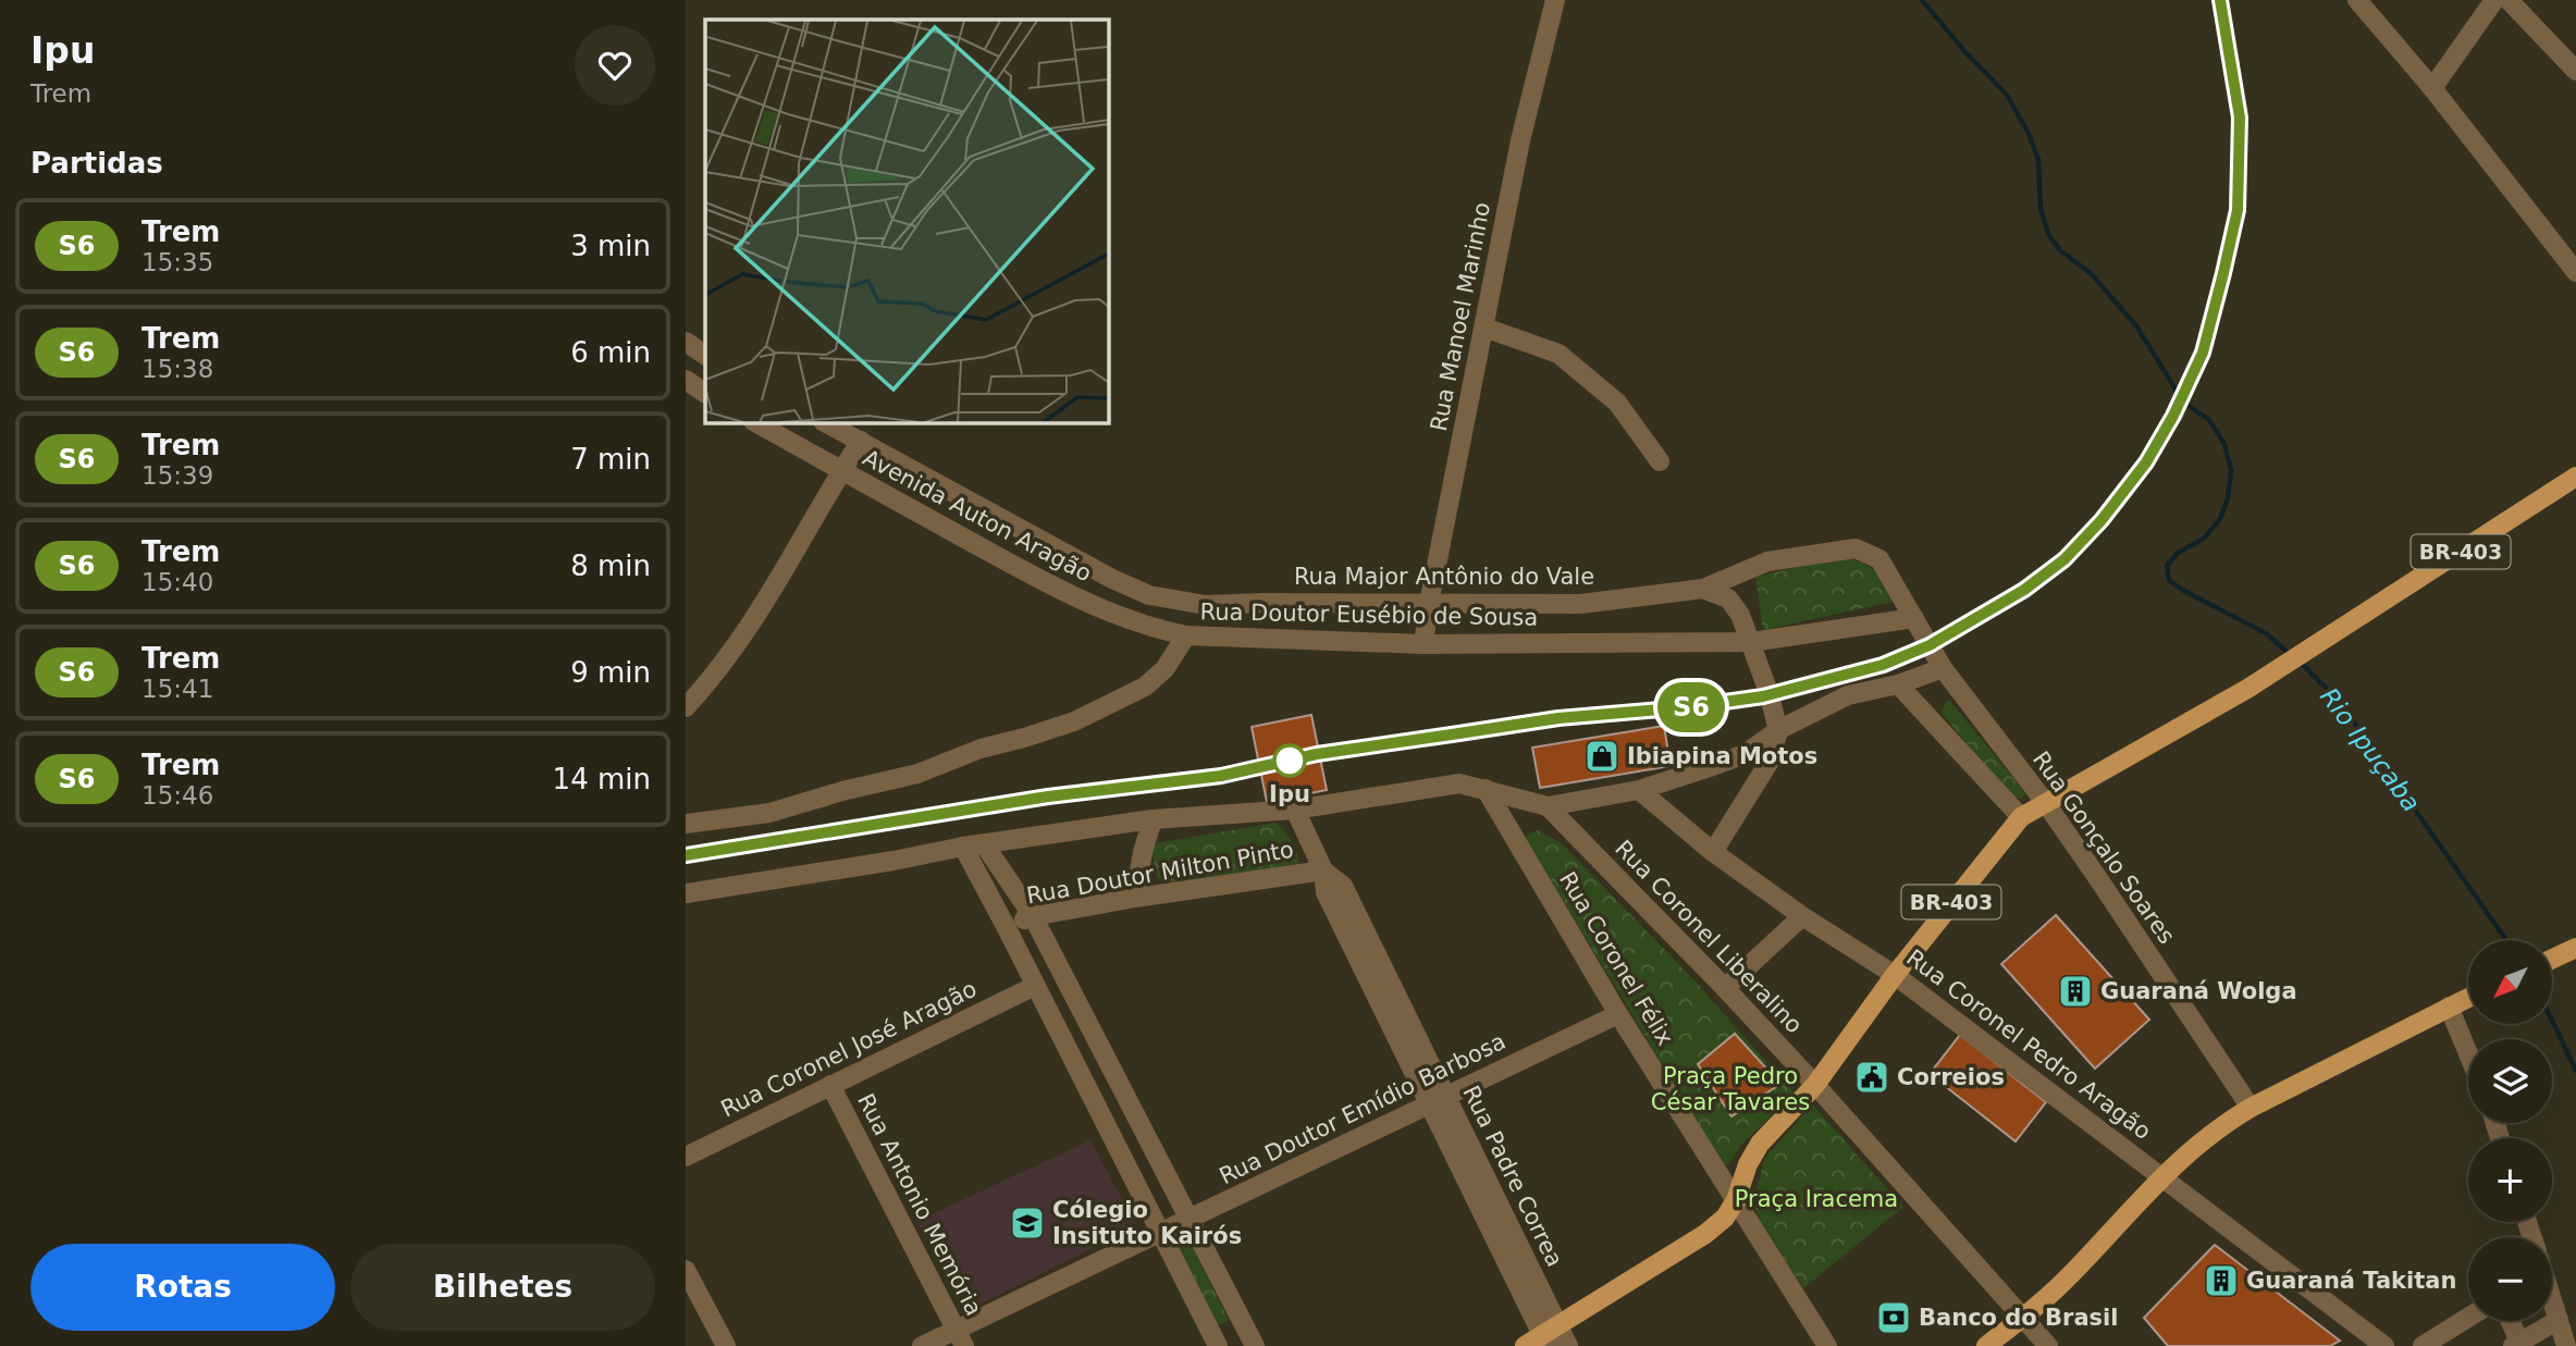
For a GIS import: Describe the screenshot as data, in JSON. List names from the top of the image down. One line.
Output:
{"streets":{"main road":["BR-403"],"street":["Rua Manoel Marinho","Avenida Auton Aragão","Rua Major Antônio do Vale","Rua Doutor Eusébio de Sousa","Rua Gonçalo Soares","Rua Doutor Milton Pinto","Rua Coronel Liberalino","Rua Coronel Félix","Rua Coronel Pedro Aragão","Rua Coronel José Aragão","Rua Doutor Emídio Barbosa","Rua Padre Correa","Rua Antonio Memória"]},"crossings":[["Rua Manoel Marinho","Rua Major Antônio do Vale"],["Rua Manoel Marinho","Rua Doutor Eusébio de Sousa"],["Avenida Auton Aragão","Rua Major Antônio do Vale"],["Avenida Auton Aragão","Rua Doutor Eusébio de Sousa"],["BR-403","Rua Gonçalo Soares"],["BR-403","Rua Coronel Liberalino"],["BR-403","Rua Coronel Félix"],["BR-403","Rua Coronel Pedro Aragão"],["BR-403","Rua Padre Correa"],["Rua Major Antônio do Vale","Rua Doutor Eusébio de Sousa"],["Rua Major Antônio do Vale","Rua Gonçalo Soares"],["Rua Doutor Eusébio de Sousa","Rua Gonçalo Soares"],["Rua Doutor Milton Pinto","Rua Padre Correa"],["Rua Coronel Félix","Rua Doutor Emídio Barbosa"],["Rua Coronel José Aragão","Rua Antonio Memória"],["Rua Doutor Emídio Barbosa","Rua Padre Correa"],["Rua Doutor Emídio Barbosa","Rua Antonio Memória"]],"water":["Rio Ipuçaba"],"parks":["Praça Pedro César Tavares","Praça Iracema"],"places":{"shop":["Ibiapina Motos"],"other":["Ipu"],"building":["Guaraná Wolga","Guaraná Takitan"],"public building":["Correios"],"school or university":["Cólegio Insituto Kairós"],"bank":["Banco do Brasil"]},"north":"bottom left","page":{"heading":[["Ipu","Trem"],"Partidas"],"on_map":"S6","list":[{"mark":"S6","name":"Trem","note":"15:35","value":"3 min"},{"mark":"S6","name":"Trem","note":"15:38","value":"6 min"},{"mark":"S6","name":"Trem","note":"15:39","value":"7 min"},{"mark":"S6","name":"Trem","note":"15:40","value":"8 min"},{"mark":"S6","name":"Trem","note":"15:41","value":"9 min"},{"mark":"S6","name":"Trem","note":"15:46","value":"14 min"}],"map_buttons":["+","−"],"buttons":["Rotas","Bilhetes"]}}
